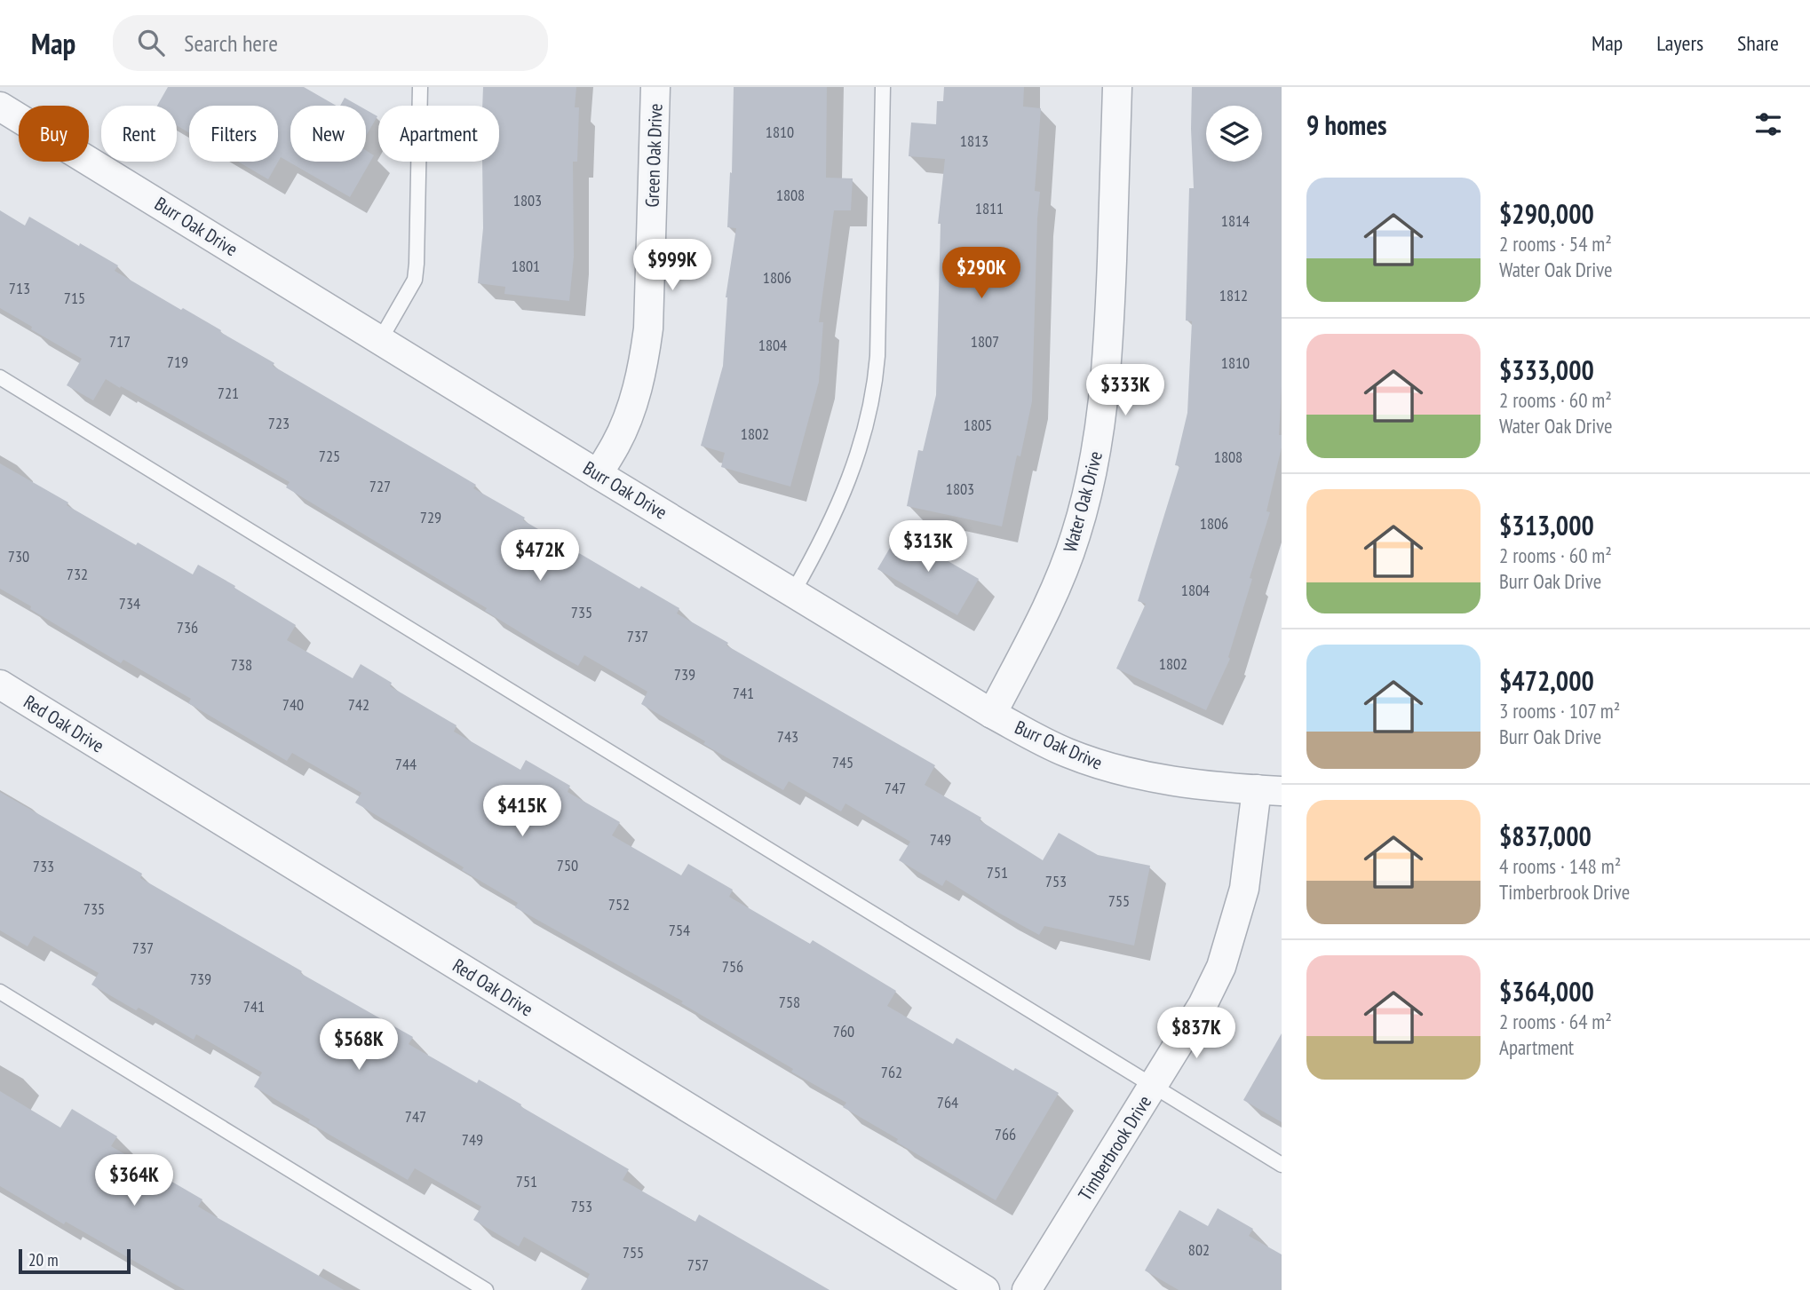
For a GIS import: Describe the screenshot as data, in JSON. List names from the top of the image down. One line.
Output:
{"streets":{"street":["Green Oak Drive","Burr Oak Drive","Water Oak Drive","Red Oak Drive","Timberbrook Drive"]},"crossings":[["Green Oak Drive","Burr Oak Drive"],["Burr Oak Drive","Water Oak Drive"],["Burr Oak Drive","Timberbrook Drive"]],"house_numbers":["1810","1813","1808","1803","1811","1814","1801","1806","713","1812","715","717","1807","1804","719","1810","721","723","1805","1802","725","1808","727","1803","729","1806","730","732","1804","734","735","736","737","1802","738","739","741","740","742","743","745","744","747","749","750","733","751","753","755","752","735","754","737","756","739","758","741","760","762","764","747","766","749","751","753","802","755","757"],"scale_bar":"20 m","page":{"header":"Map","search":"Search here","nav":["Map","Layers","Share"],"heading":"9 homes","chip":["Buy","Rent","Filters","New","Apartment"],"list":[{"name":"$290,000","note":"2 rooms · 54 m² · Water Oak Drive"},{"name":"$333,000","note":"2 rooms · 60 m² · Water Oak Drive"},{"name":"$313,000","note":"2 rooms · 60 m² · Burr Oak Drive"},{"name":"$472,000","note":"3 rooms · 107 m² · Burr Oak Drive"},{"name":"$837,000","note":"4 rooms · 148 m² · Timberbrook Drive"},{"name":"$364,000","note":"2 rooms · 64 m² · Apartment"}],"price":["$999K","$290K","$333K","$313K","$472K","$415K","$837K","$568K","$364K"],"scale":"20 m"}}
